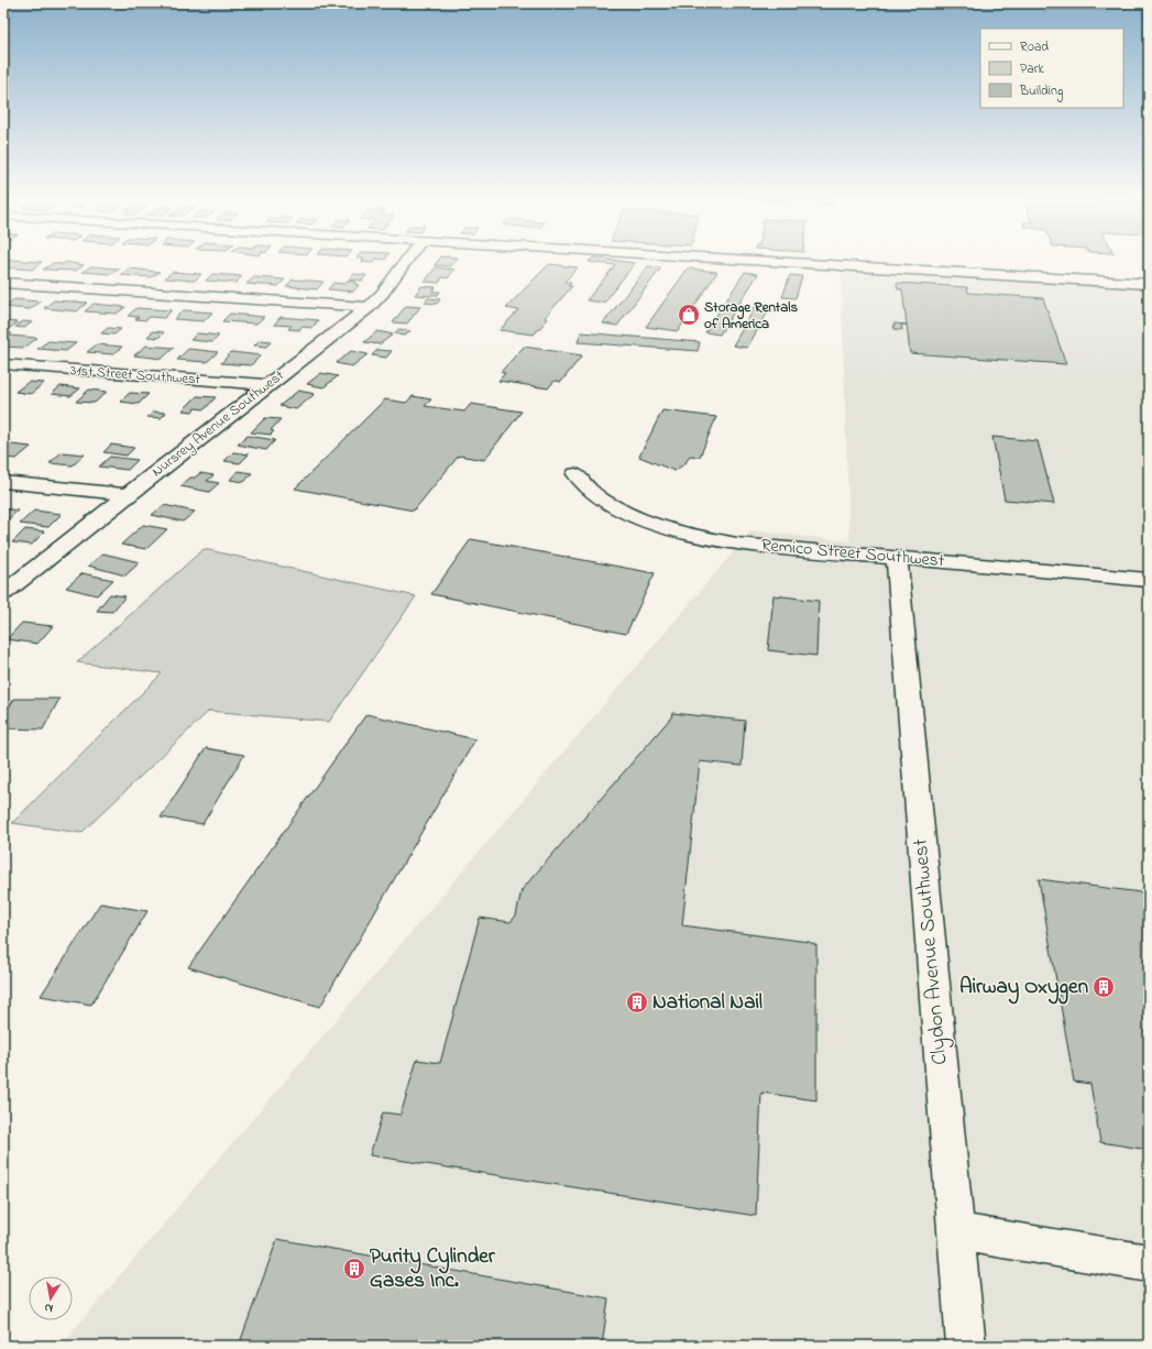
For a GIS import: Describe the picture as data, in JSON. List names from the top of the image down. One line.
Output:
{"streets":{"street":["31st Street Southwest","Nursrey Avenue Southwest","Remico Street Southwest","Clydon Avenue Southwest"]},"crossings":[["31st Street Southwest","Nursrey Avenue Southwest"],["Remico Street Southwest","Clydon Avenue Southwest"]],"places":{"shop":["Storage Rentals of America"],"building":["Airway Oxygen","National Nail","Purity Cylinder Gases Inc."]},"legend":["Road","Park","Building"],"north":"bottom"}
